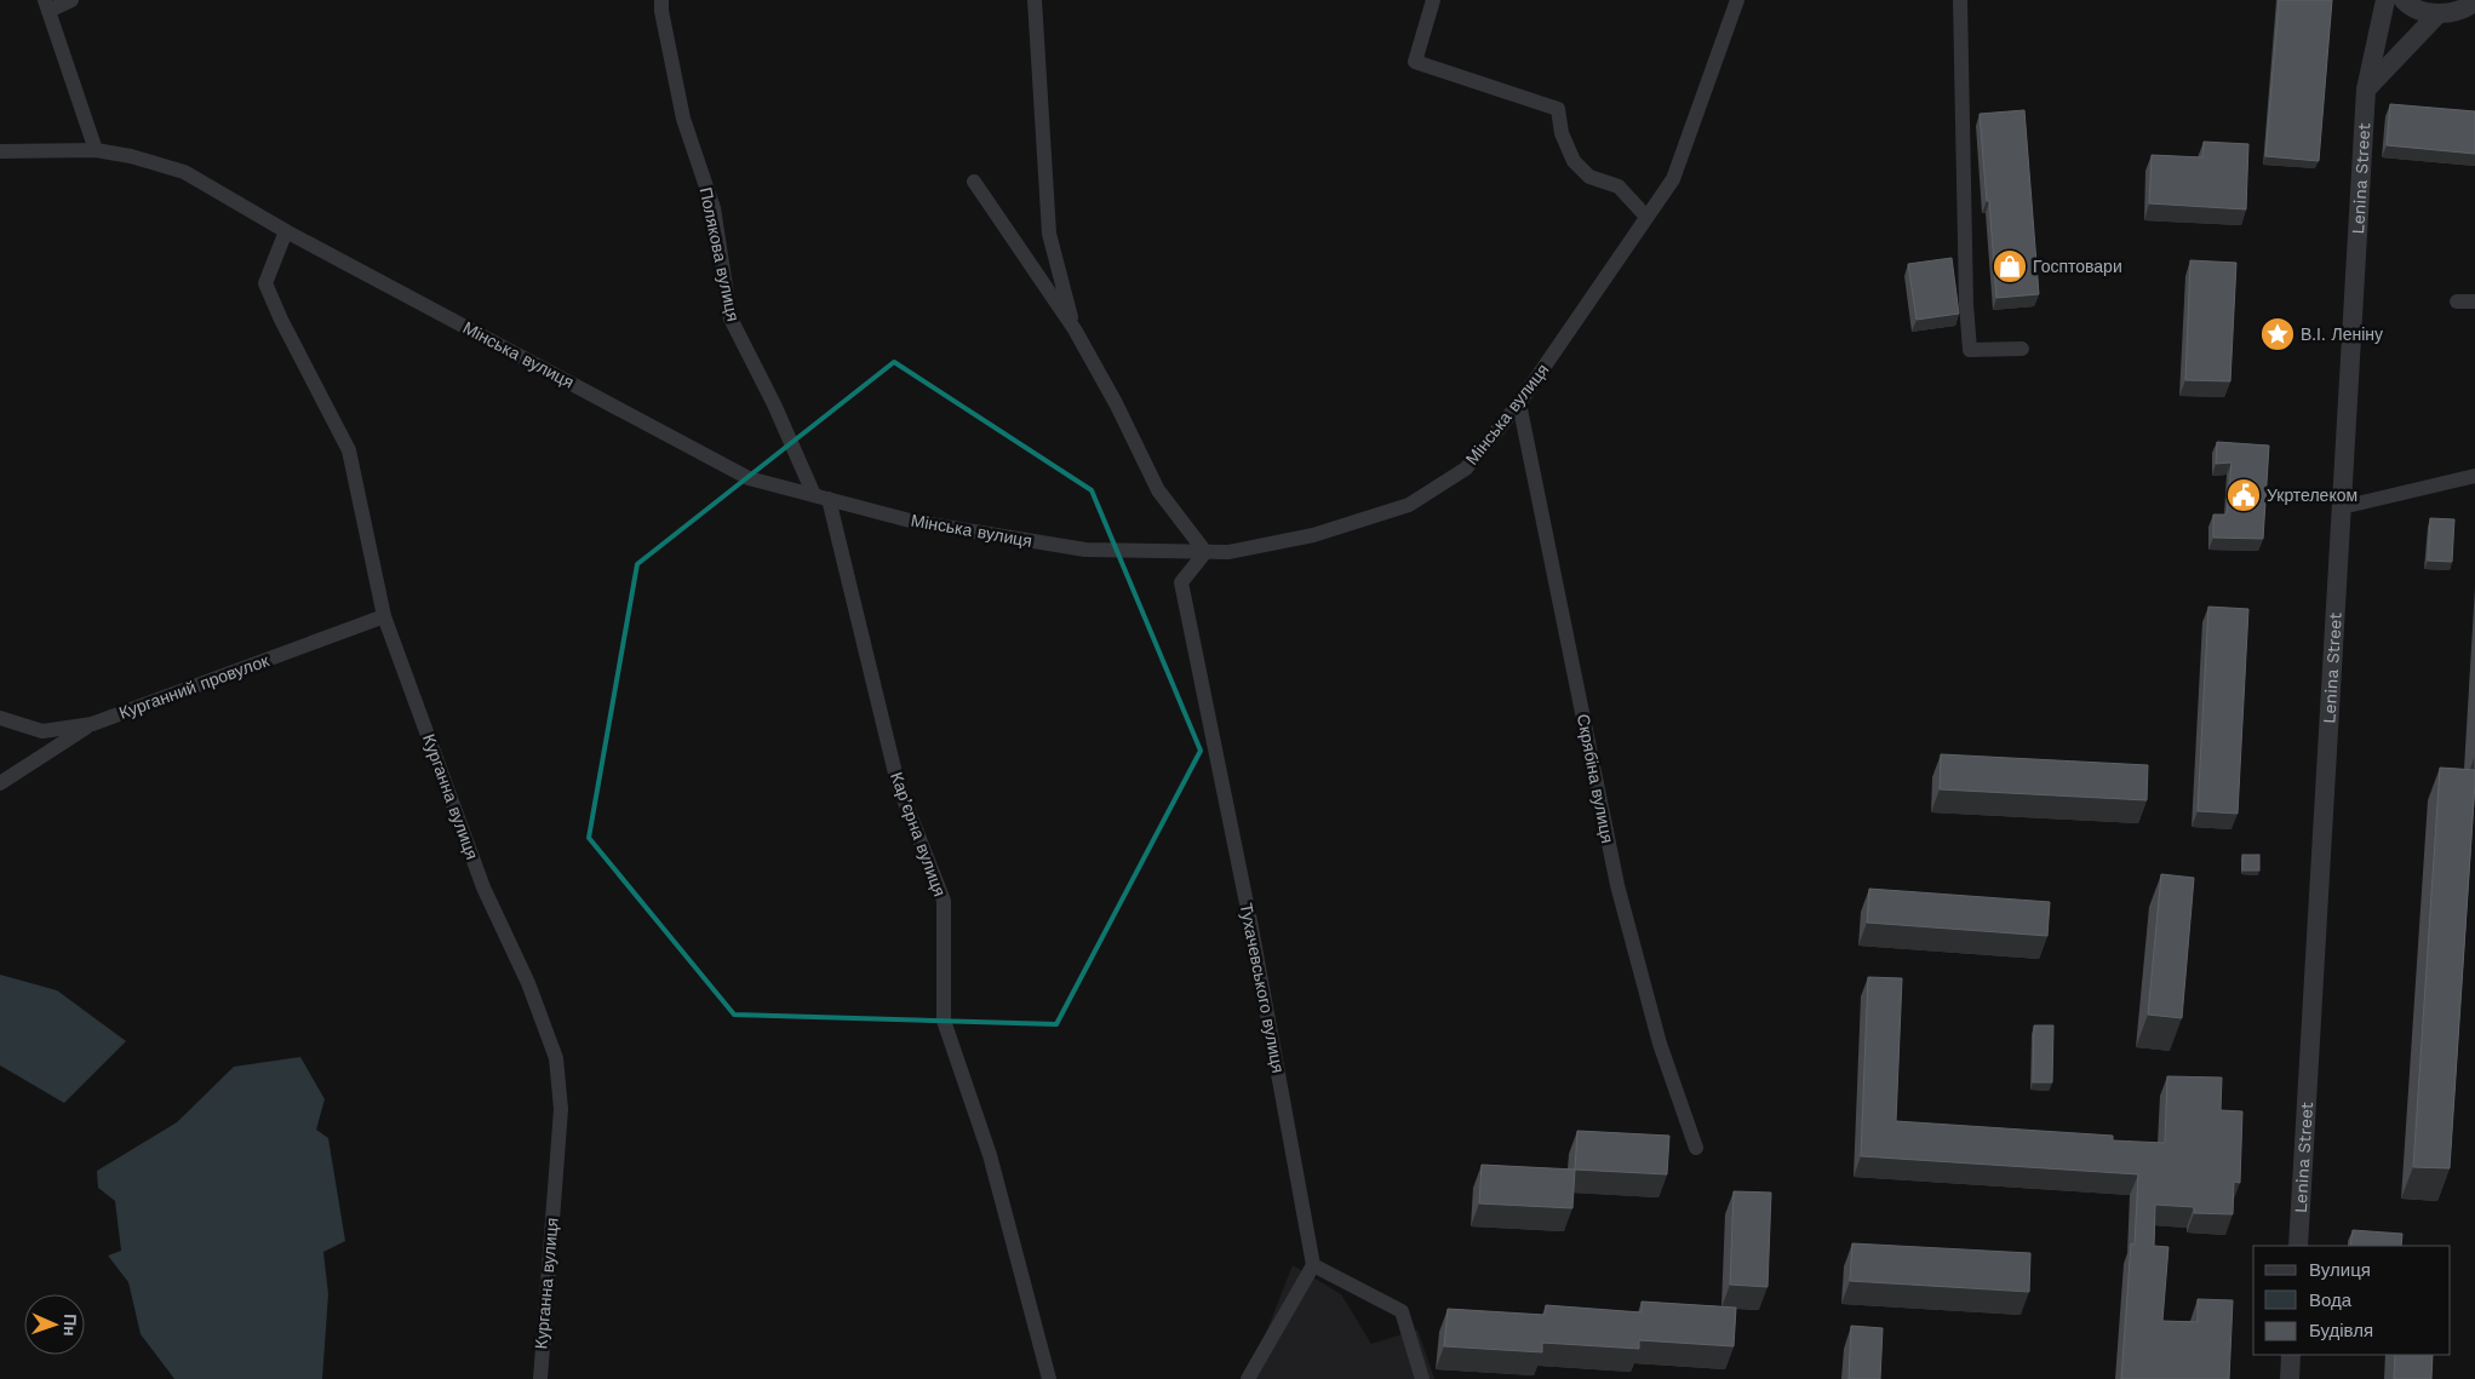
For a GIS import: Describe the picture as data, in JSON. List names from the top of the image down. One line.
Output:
{"streets":{"street":["Lenina Street","Полякова вулиця","Мінська вулиця","Курганний провулок","Скрябіна вулиця","Курганна вулиця","Кар’єрна вулиця","Тухачевського вулиця"]},"crossings":[["Полякова вулиця","Мінська вулиця"],["Полякова вулиця","Кар’єрна вулиця"],["Мінська вулиця","Скрябіна вулиця"],["Мінська вулиця","Курганна вулиця"],["Мінська вулиця","Кар’єрна вулиця"],["Мінська вулиця","Тухачевського вулиця"],["Курганний провулок","Курганна вулиця"]],"places":{"shop":["Госптовари"],"place":["В.І. Леніну"],"public building":["Укртелеком"]},"legend":["Вулиця","Вода","Будівля"],"north":"right"}
